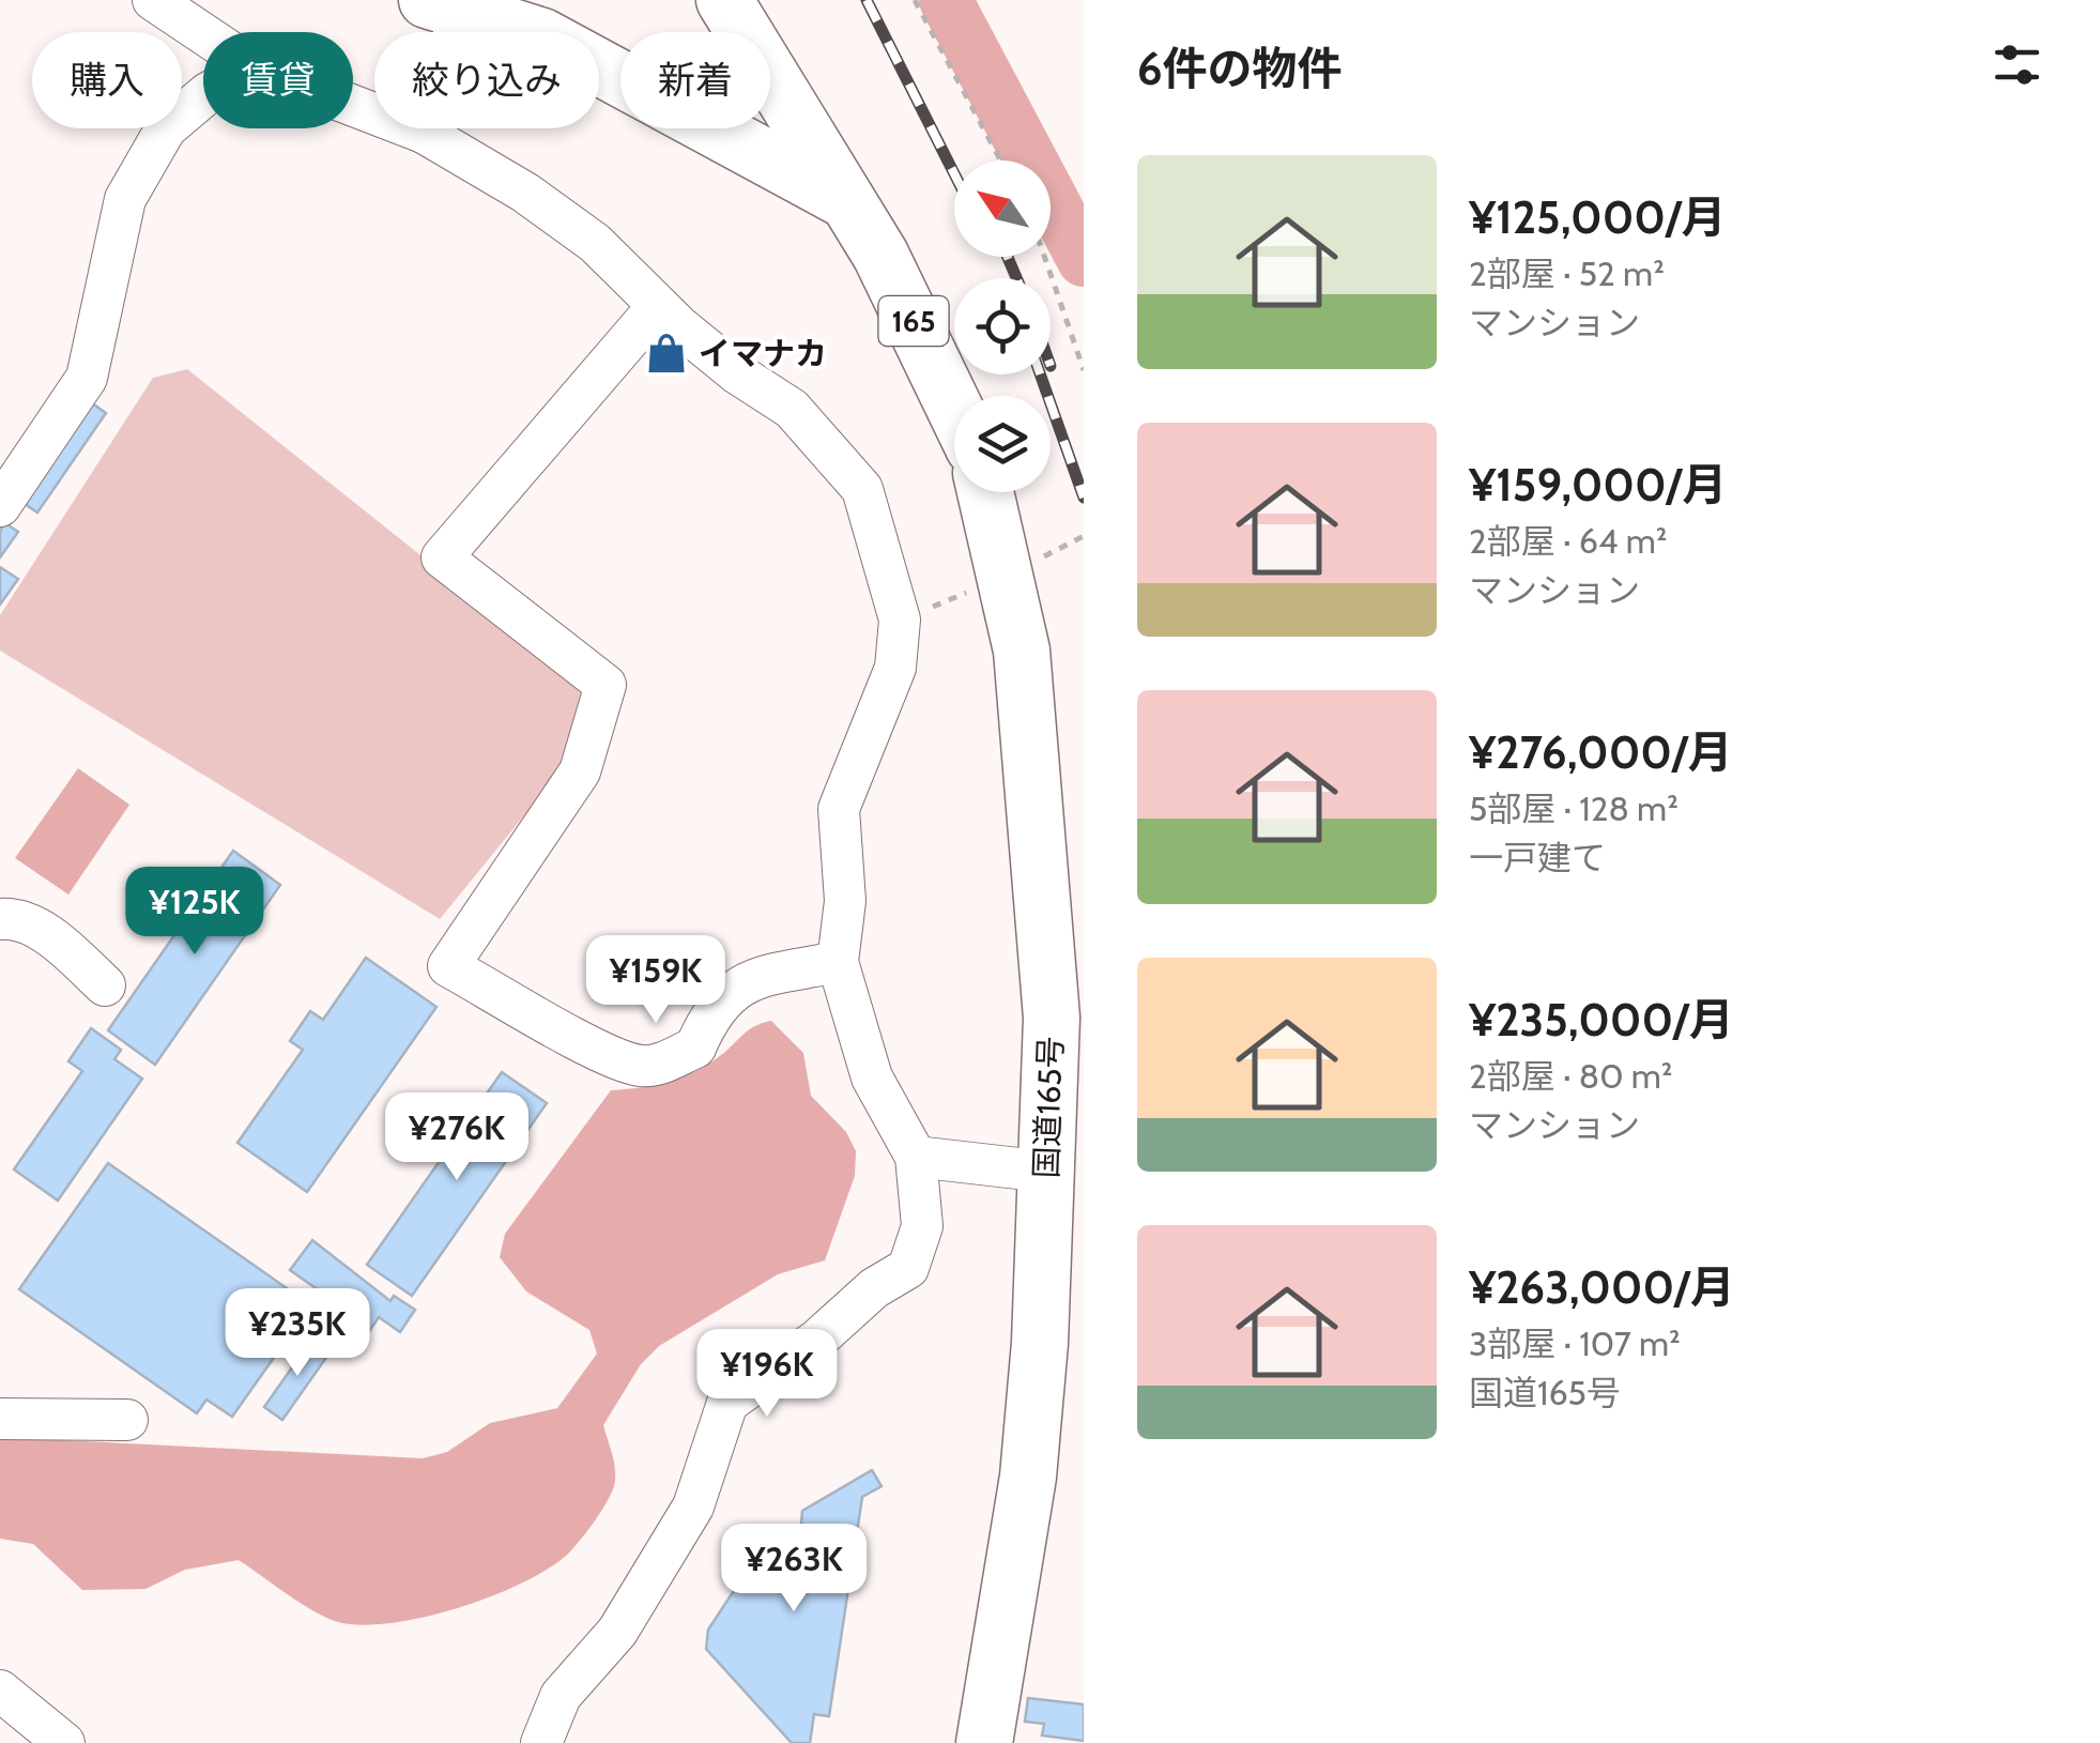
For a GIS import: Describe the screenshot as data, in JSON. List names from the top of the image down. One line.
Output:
{"streets":{"highway":["165","国道165号"]},"places":{"shop":["イマナカ"]},"north":"top left","page":{"heading":"6件の物件","chip":["購入","賃貸","絞り込み","新着"],"list":[{"name":"¥125,000/月","note":"2部屋 · 52 m² · マンション"},{"name":"¥159,000/月","note":"2部屋 · 64 m² · マンション"},{"name":"¥276,000/月","note":"5部屋 · 128 m² · 一戸建て"},{"name":"¥235,000/月","note":"2部屋 · 80 m² · マンション"},{"name":"¥263,000/月","note":"3部屋 · 107 m² · 国道165号"}],"price":["¥125K","¥159K","¥276K","¥235K","¥196K","¥263K"]}}
